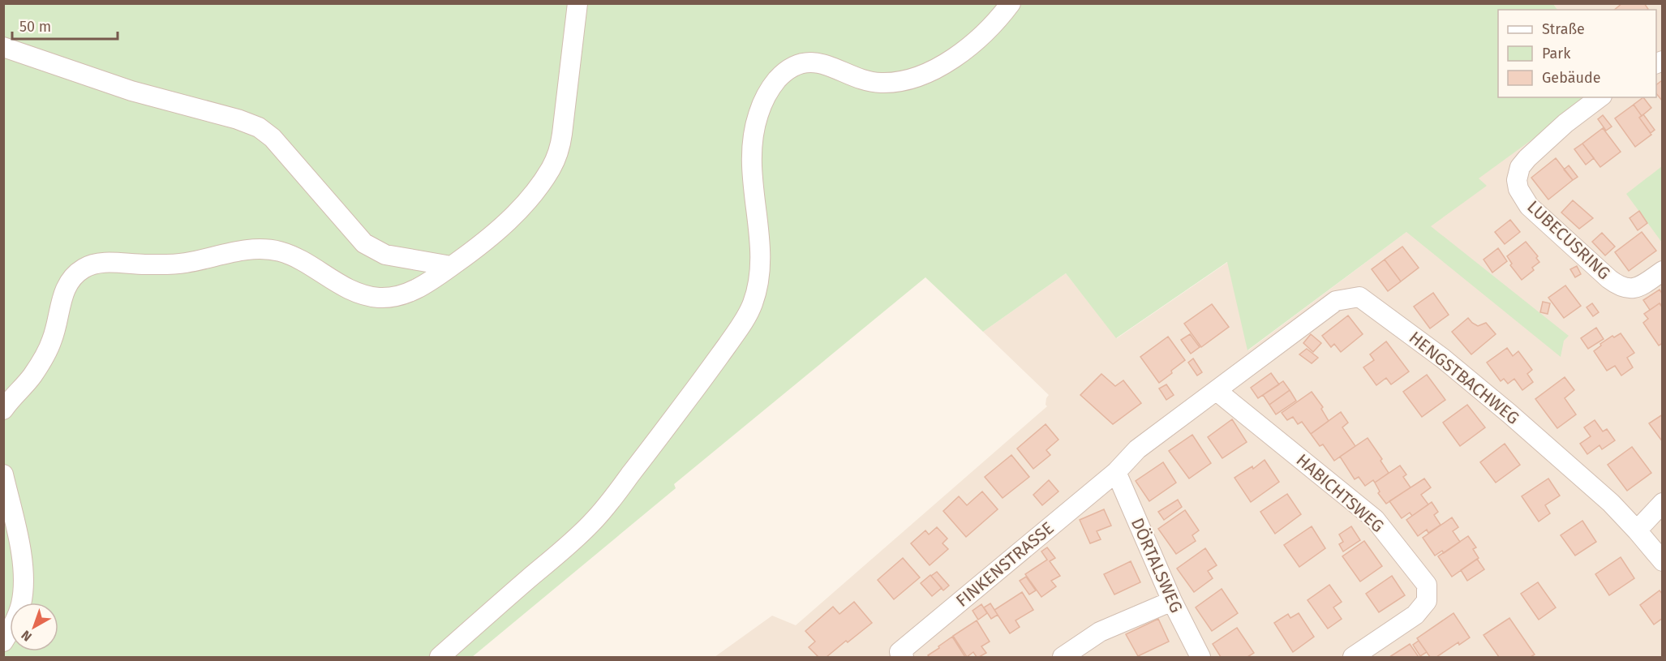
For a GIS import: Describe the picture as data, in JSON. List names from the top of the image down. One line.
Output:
{"streets":{"street":["LUBECUSRING","HENGSTBACHWEG","HABICHTSWEG","FINKENSTRASSE","DÖRTALSWEG"]},"crossings":[["HENGSTBACHWEG","HABICHTSWEG"],["FINKENSTRASSE","DÖRTALSWEG"]],"legend":["Straße","Park","Gebäude"],"scale_bar":"50 m","north":"bottom left"}
